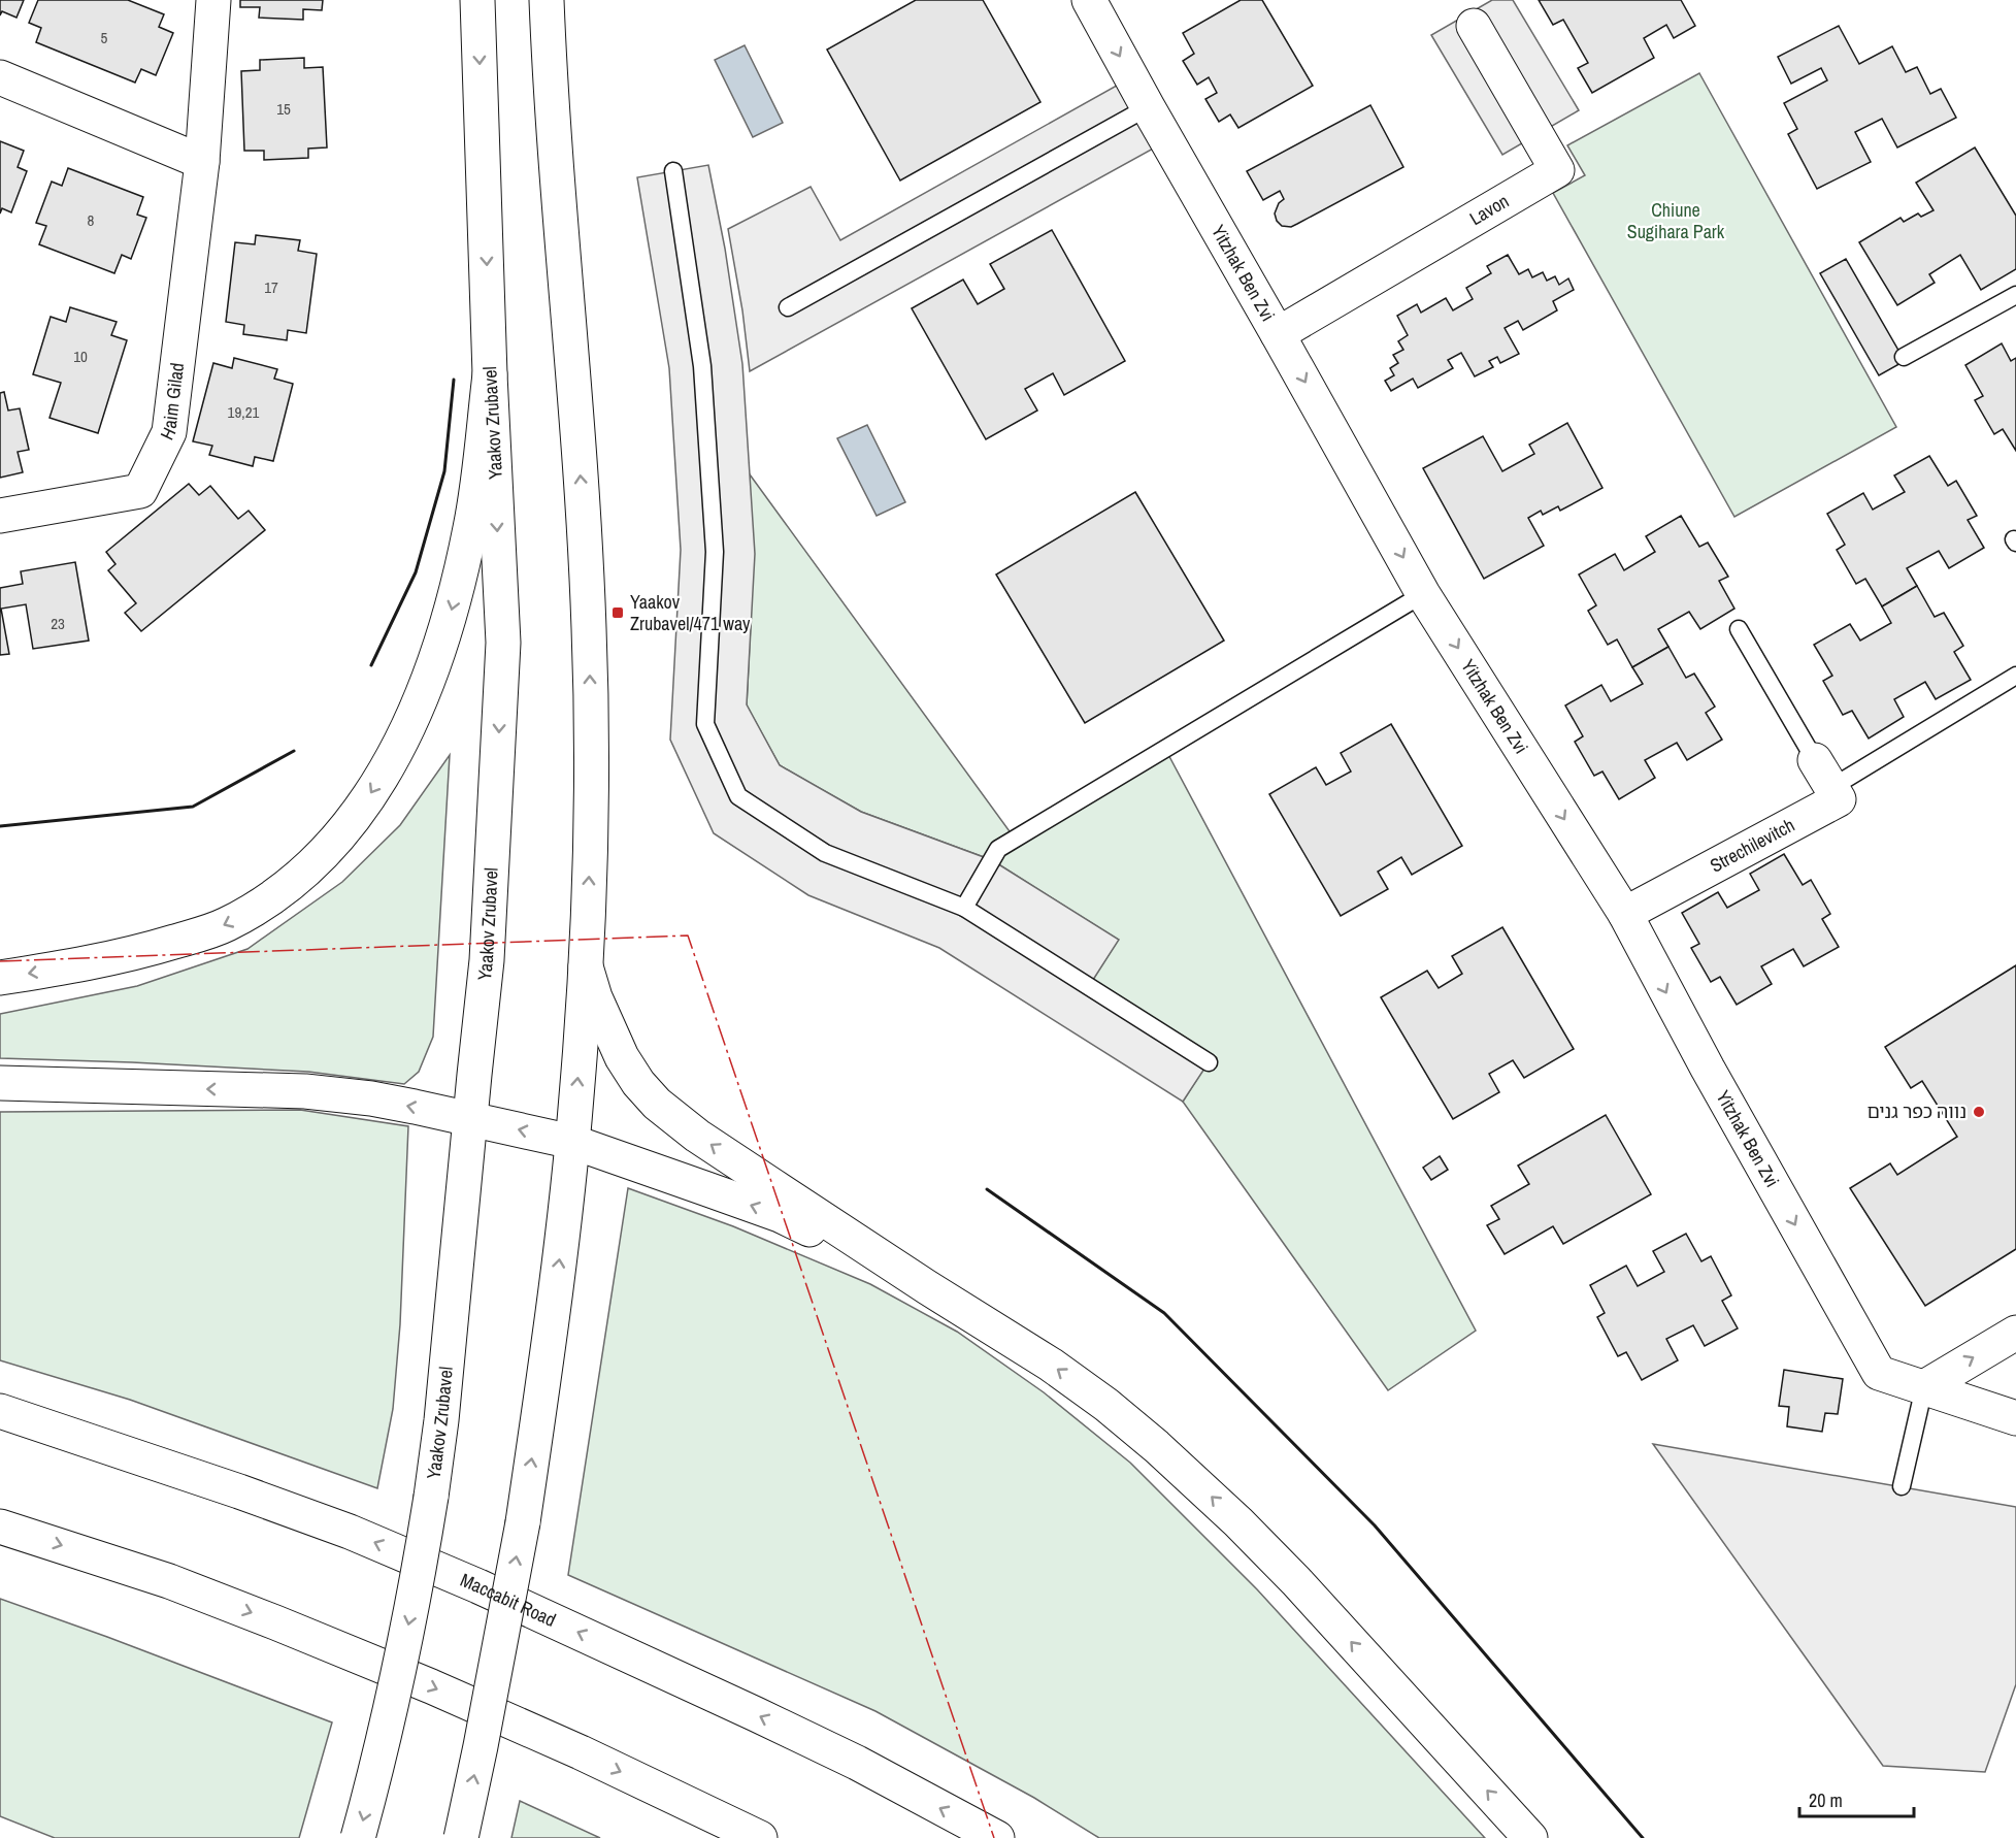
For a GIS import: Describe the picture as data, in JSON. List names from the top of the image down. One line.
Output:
{"streets":{"main road":["Lavon","Yitzhak Ben Zvi","Haim Gilad","Yaakov Zrubavel","Strechilevitch","Maccabit Road"]},"crossings":[["Lavon","Yitzhak Ben Zvi"],["Yitzhak Ben Zvi","Strechilevitch"]],"one_way":["Yitzhak Ben Zvi"],"parks":["Chiune Sugihara Park"],"places":{"transit":["Yaakov Zrubavel/471 way"],"other":["נווה כפר גנים"]},"house_numbers":["5","15","8","17","10","19,21","23"],"scale_bar":"20 m"}
